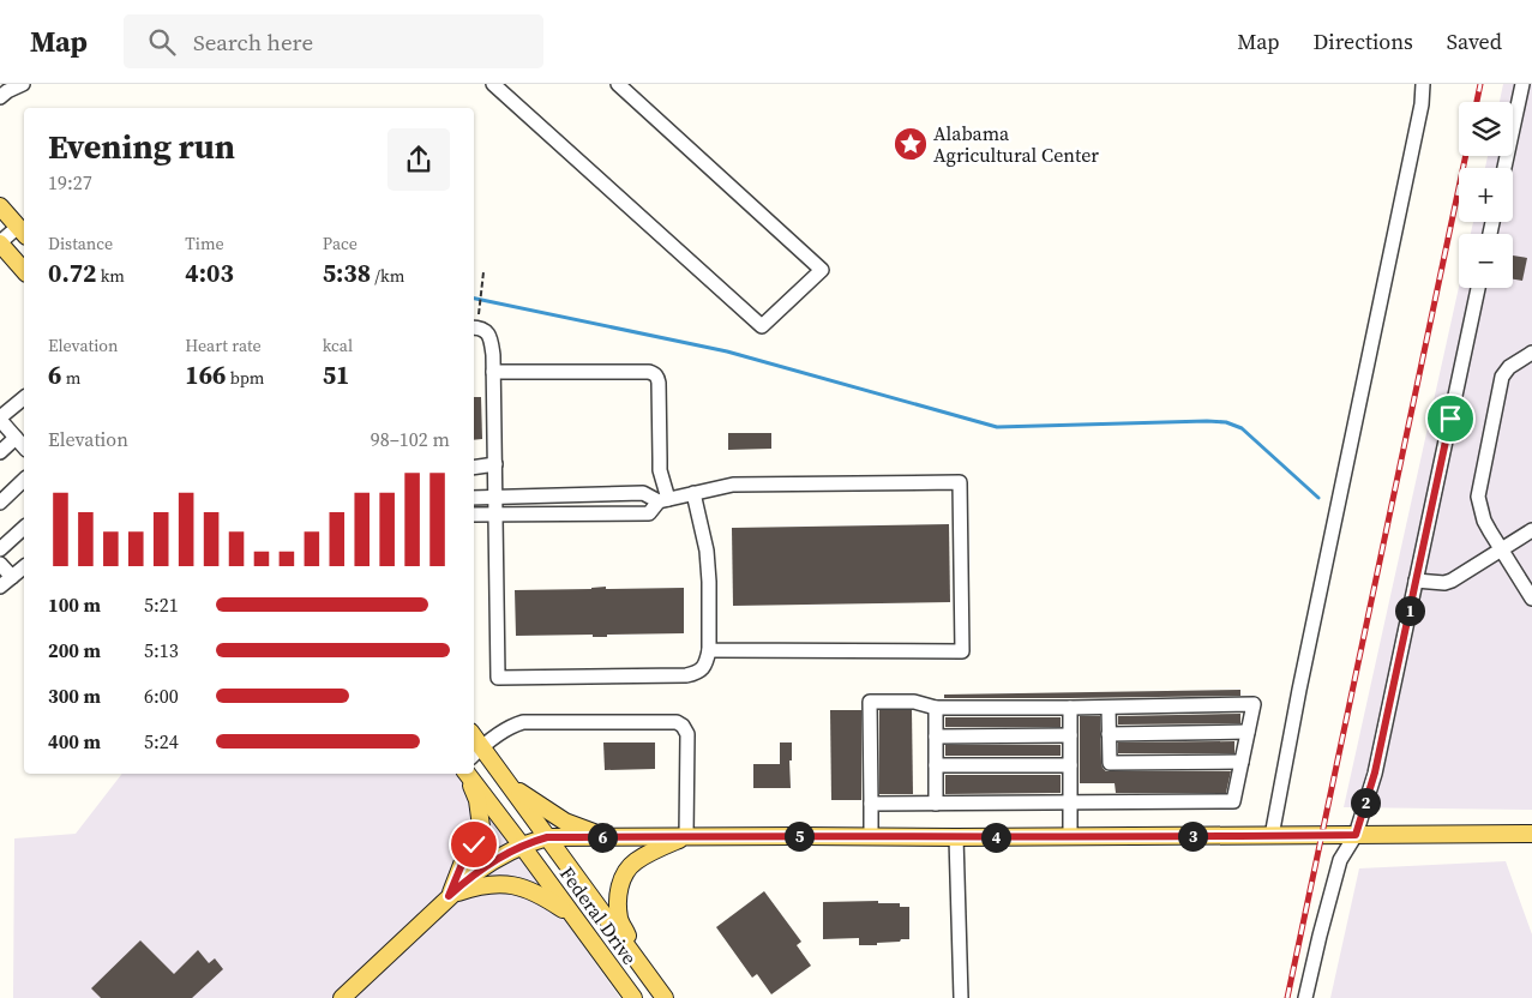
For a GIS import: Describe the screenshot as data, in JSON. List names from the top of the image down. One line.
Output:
{"streets":{"main road":["Federal Drive"]},"places":{"place":["Alabama Agricultural Center"]},"page":{"header":"Map","search":"Search here","nav":["Map","Directions","Saved"],"map_buttons":["+","−"],"heading":["Evening run","19:27"],"stats":[["Distance","0.72 km"],["Time","4:03"],["Pace","5:38 /km"],["Elevation","6 m"],["Heart rate","166 bpm"],["kcal","51"]],"chart":["Elevation","98–102 m"],"list":[{"name":"100 m","note":"5:21"},{"name":"200 m","note":"5:13"},{"name":"300 m","note":"6:00"},{"name":"400 m","note":"5:24"}],"pins":["1","2","3","5","4","6"]}}
